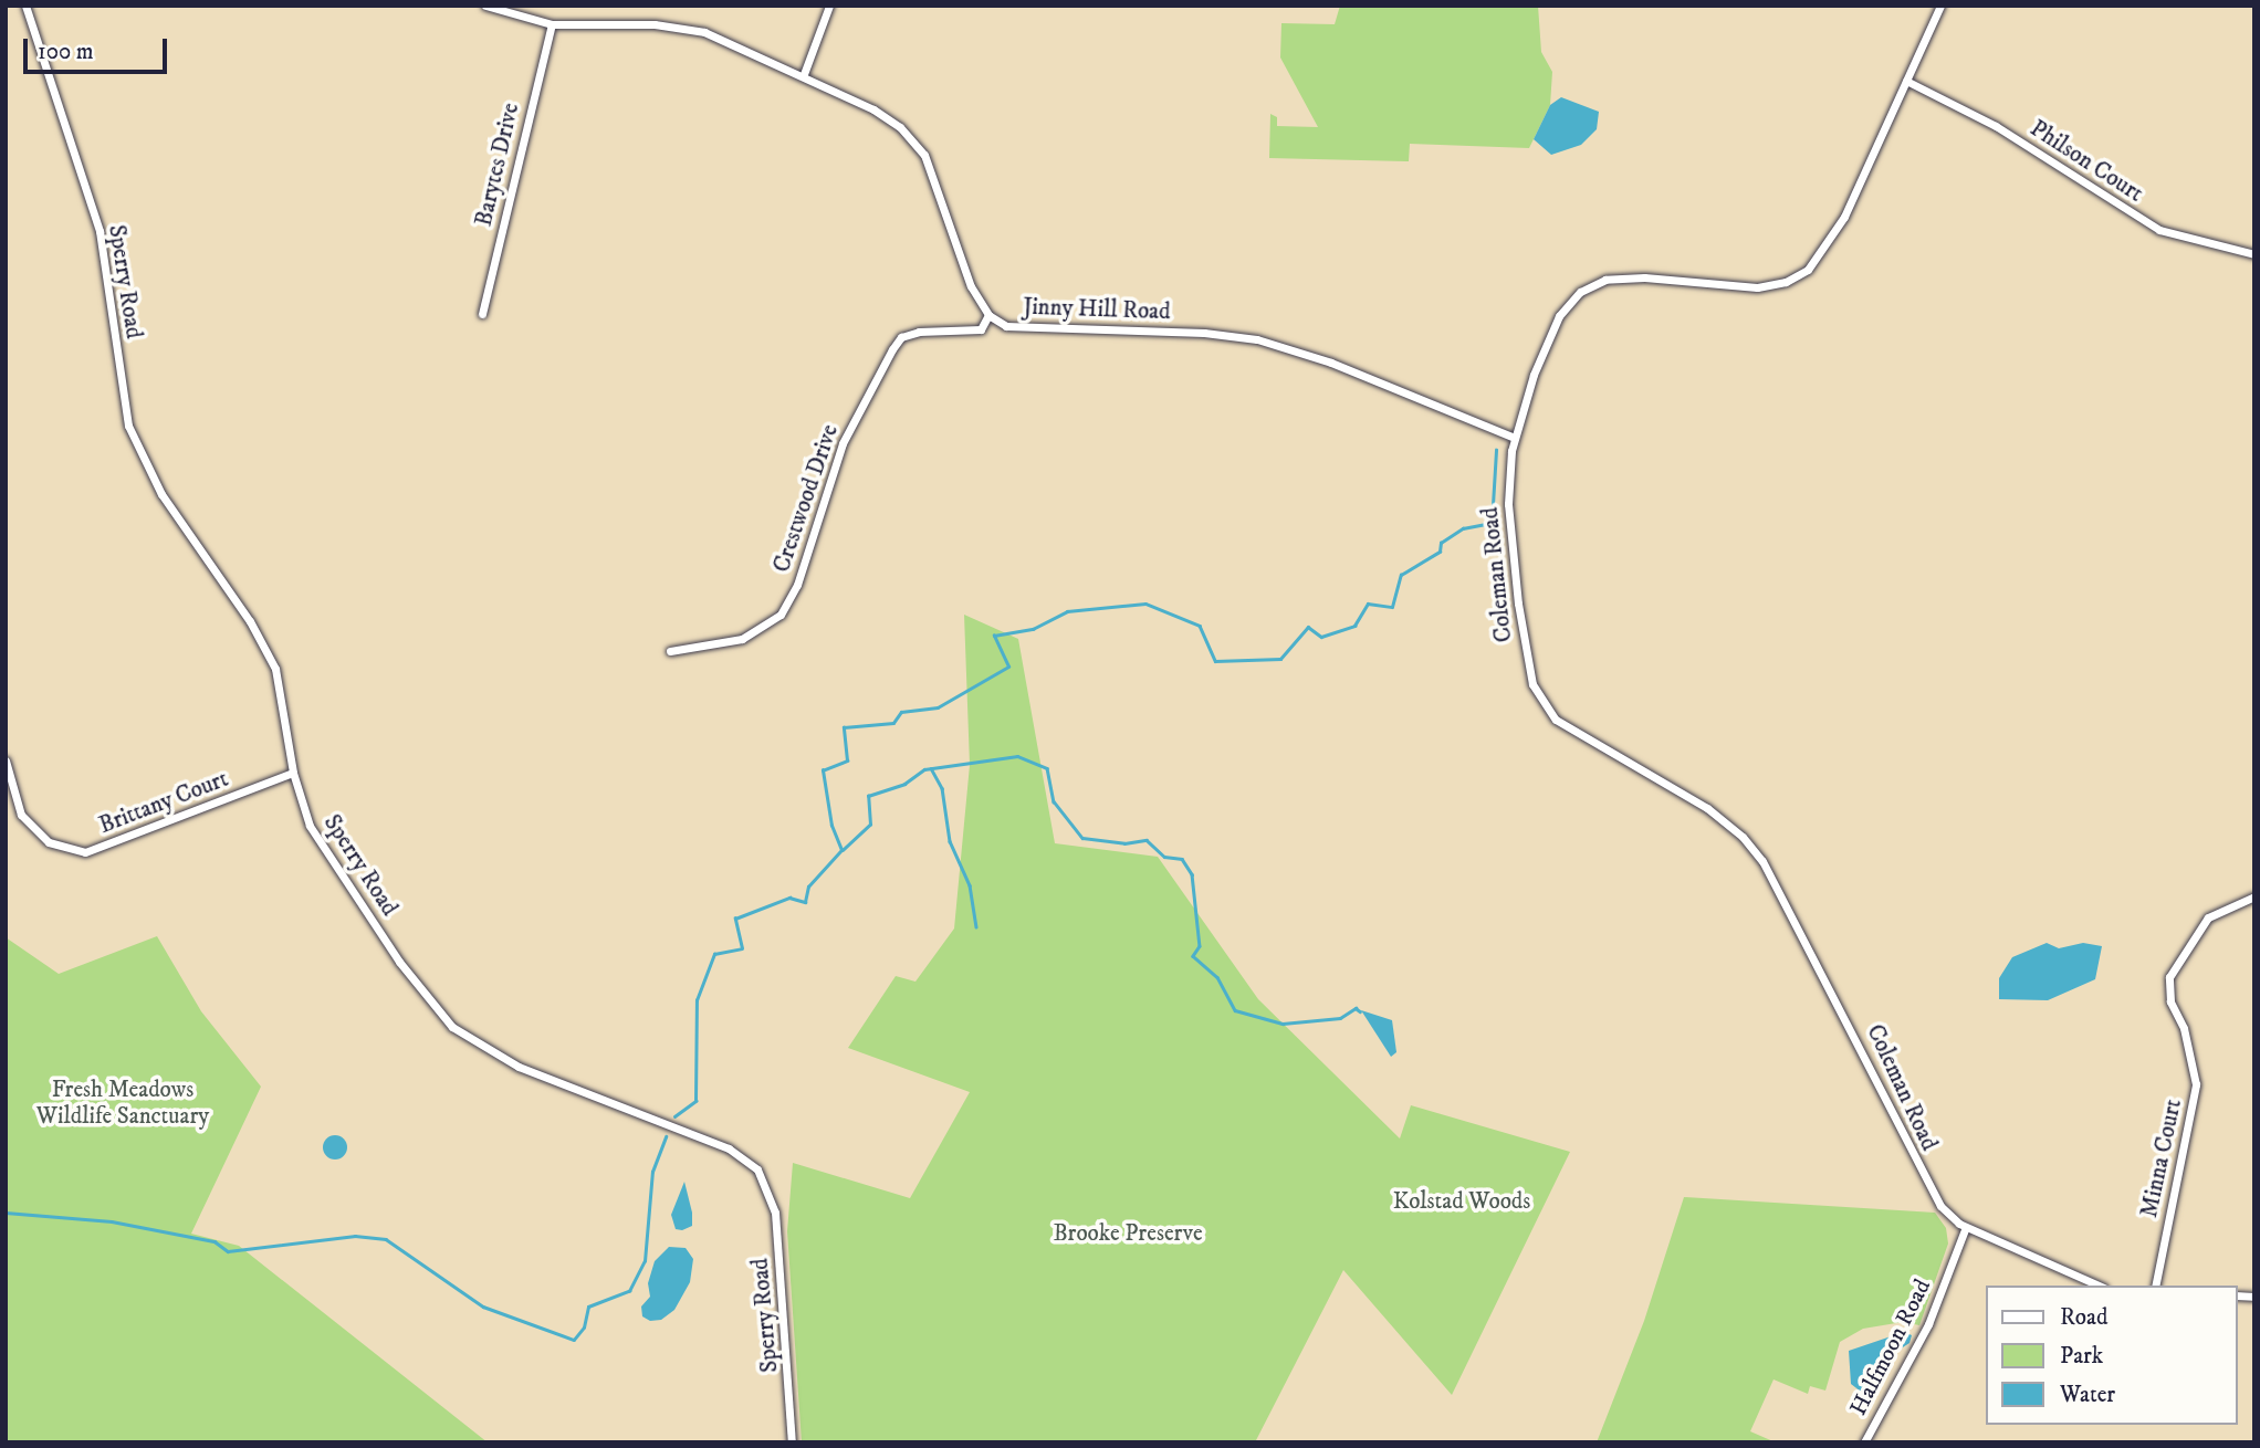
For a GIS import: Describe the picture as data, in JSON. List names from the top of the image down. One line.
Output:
{"streets":{"street":["Philson Court","Barytes Drive","Sperry Road","Jinny Hill Road","Crestwood Drive","Coleman Road","Brittany Court","Minna Court","Halfmoon Road"]},"crossings":[["Philson Court","Coleman Road"],["Barytes Drive","Jinny Hill Road"],["Sperry Road","Brittany Court"],["Jinny Hill Road","Crestwood Drive"],["Jinny Hill Road","Coleman Road"],["Coleman Road","Halfmoon Road"]],"parks":["Fresh Meadows Wildlife Sanctuary","Kolstad Woods","Brooke Preserve"],"legend":["Road","Park","Water"],"scale_bar":"100 m"}
